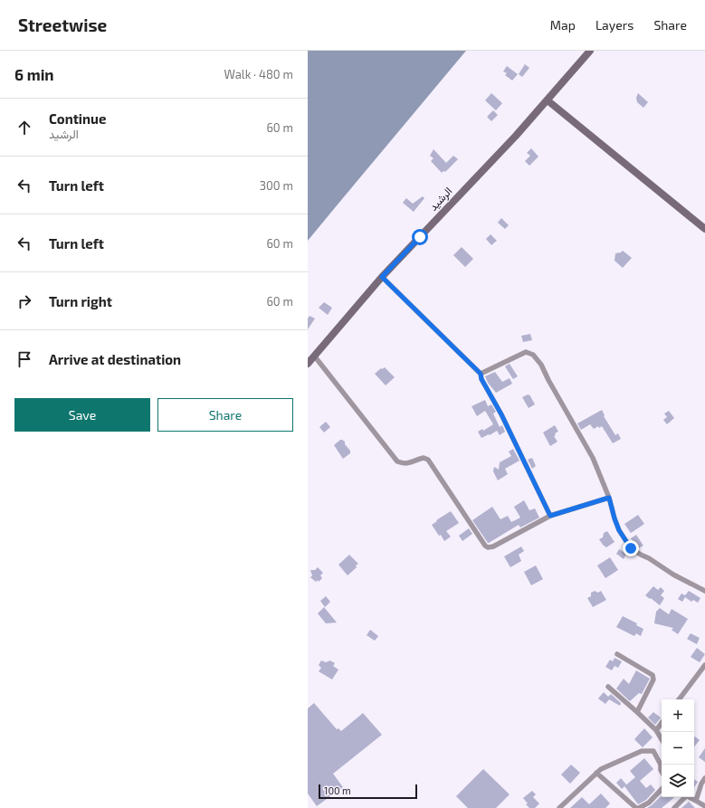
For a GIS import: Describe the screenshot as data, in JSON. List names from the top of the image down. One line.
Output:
{"streets":{"main road":["الرشيد"]},"scale_bar":"100 m","page":{"header":"Streetwise","nav":["Map","Layers","Share"],"heading":["6 min","Walk · 480 m"],"list":[["Continue","الرشيد","60 m"],["Turn left","300 m"],["Turn left","60 m"],["Turn right","60 m"],"Arrive at destination"],"buttons":["Save","Share"],"map_buttons":["+","−"],"scale":"100 m"}}
